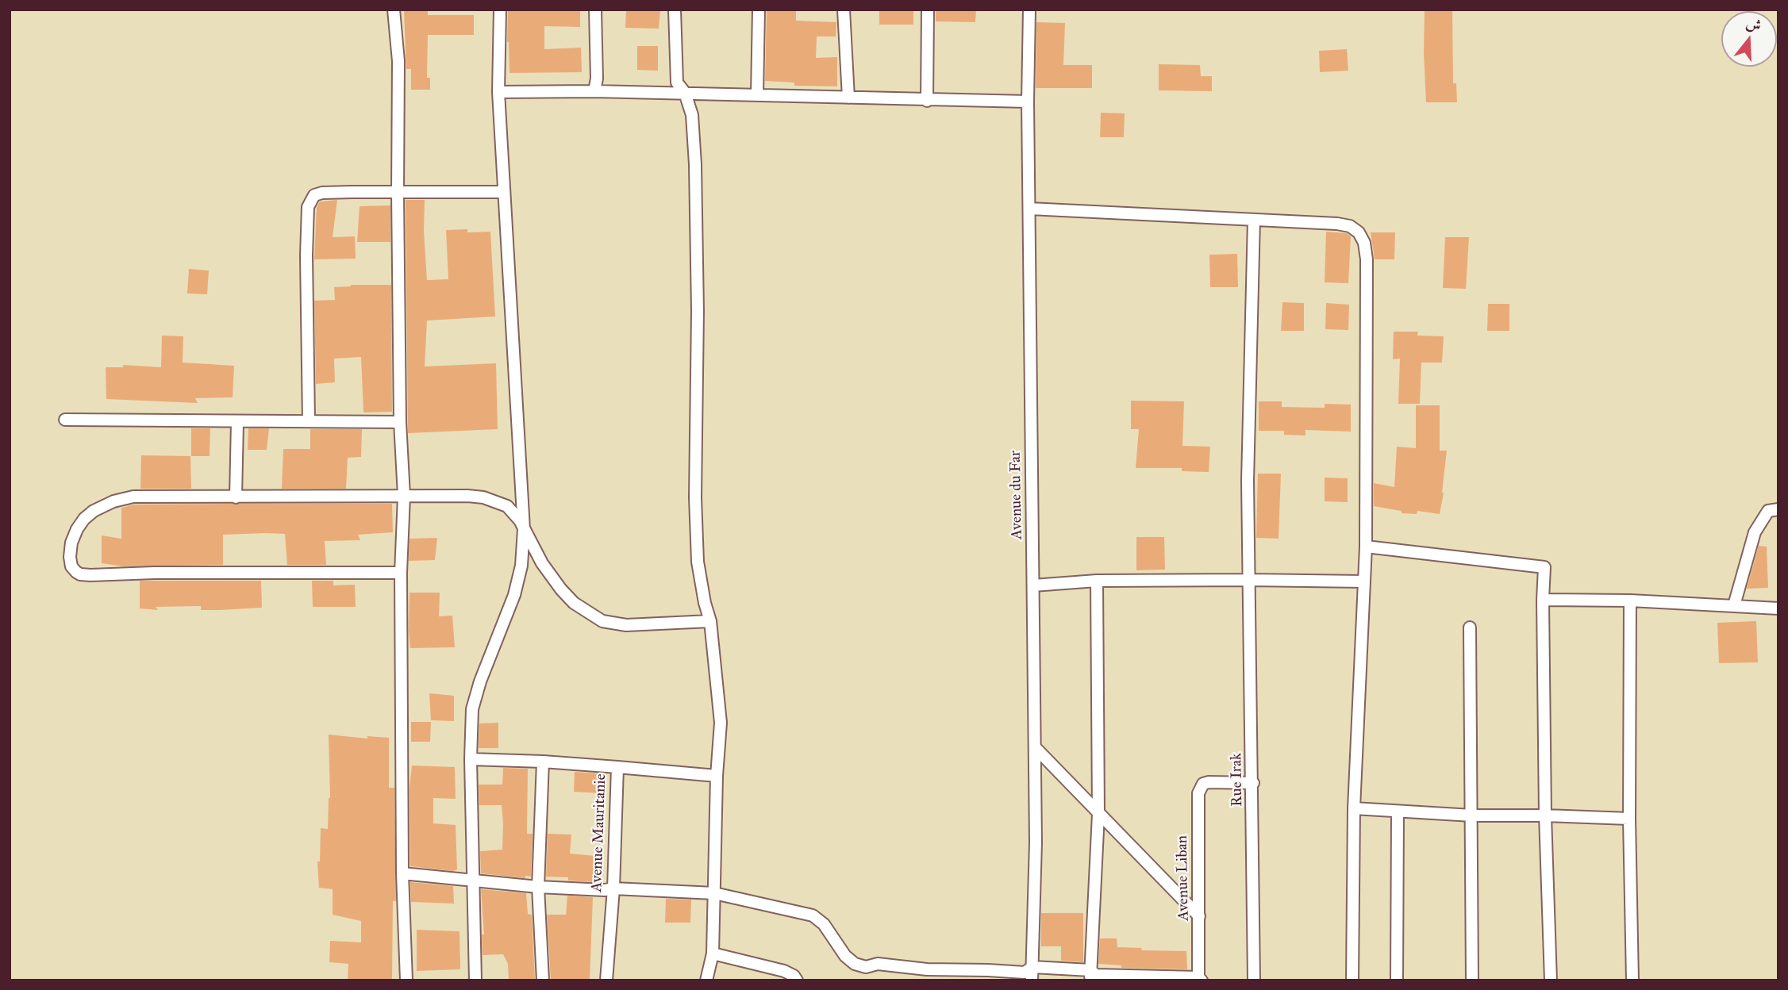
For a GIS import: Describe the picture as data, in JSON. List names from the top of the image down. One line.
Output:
{"streets":{"street":["Avenue du Far","Rue Irak","Avenue Mauritanie","Avenue Liban"]},"crossings":[["Rue Irak","Avenue Liban"]],"north":"top"}
